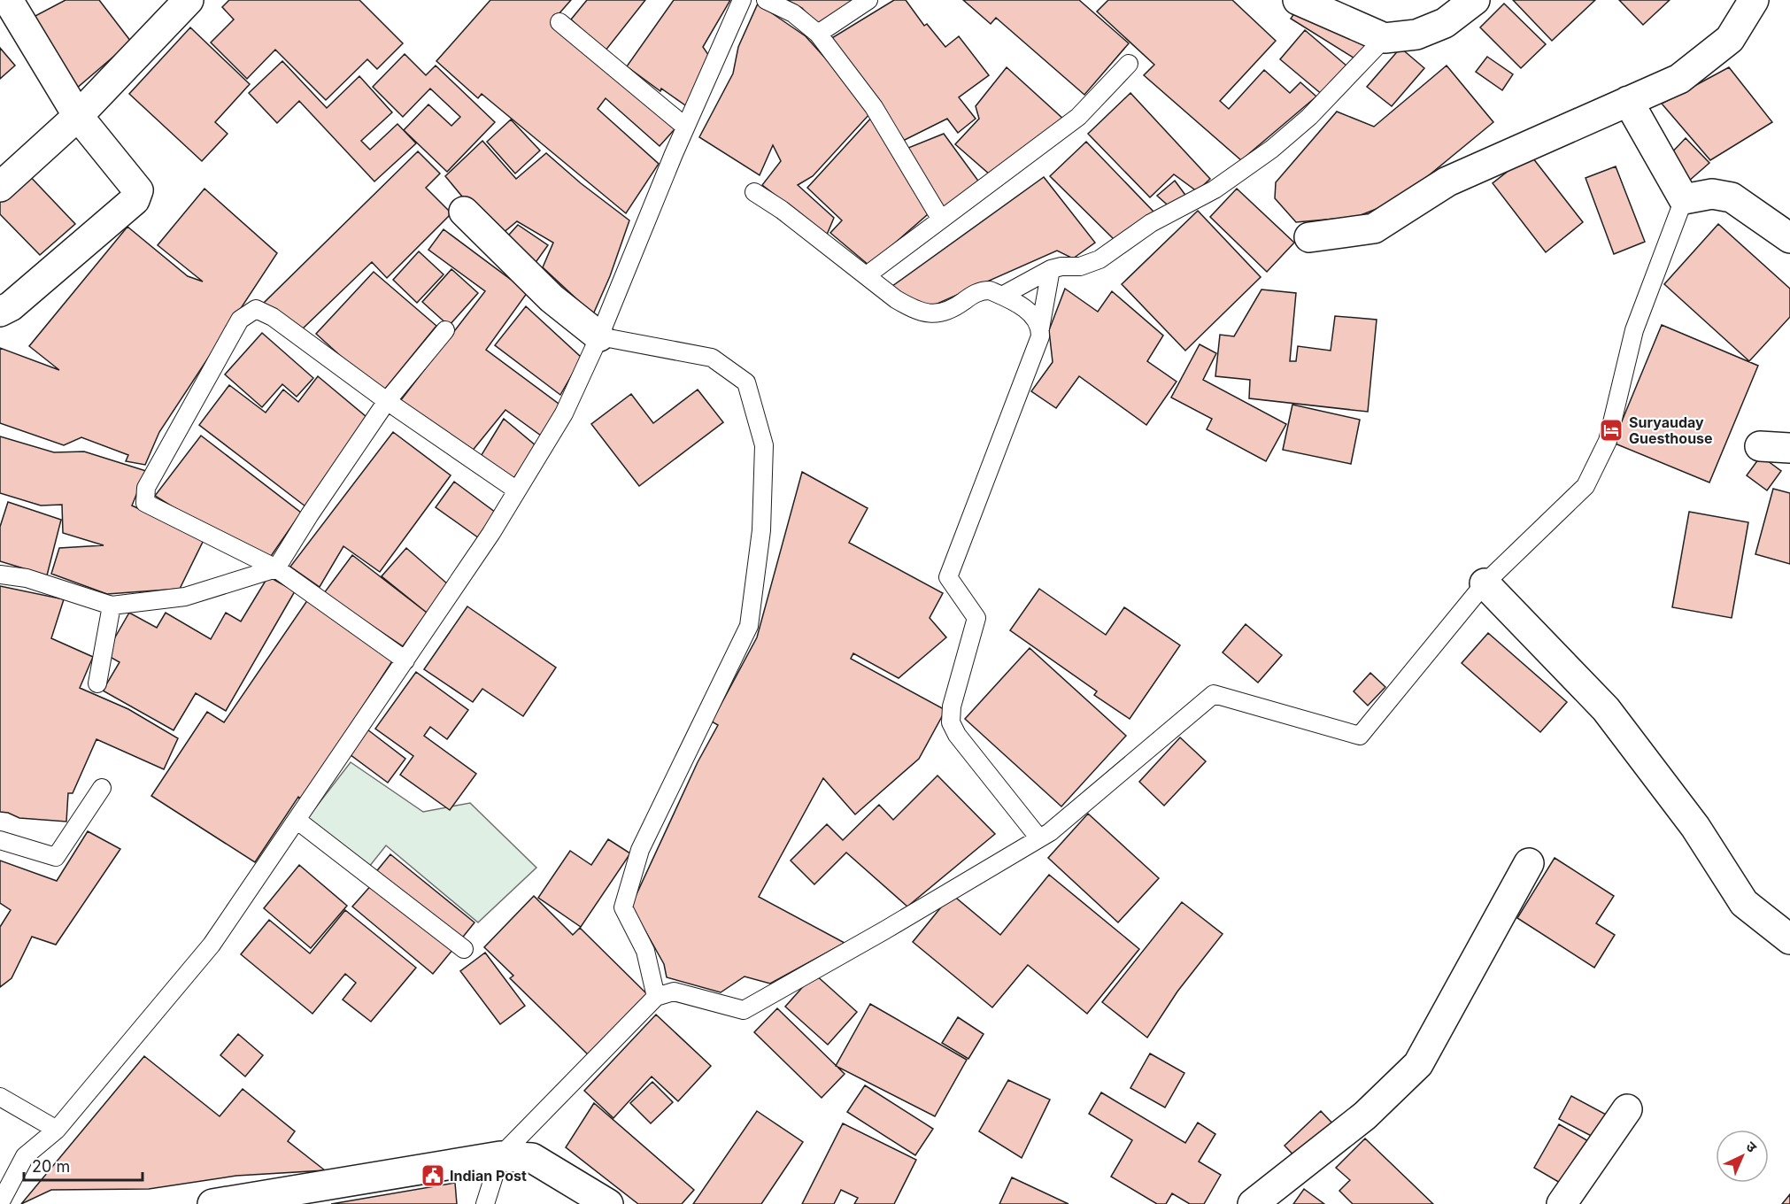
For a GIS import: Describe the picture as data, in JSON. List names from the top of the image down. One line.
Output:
{"places":{"hotel":["Suryauday Guesthouse"],"public building":["Indian Post"]},"scale_bar":"20 m","north":"top right"}
